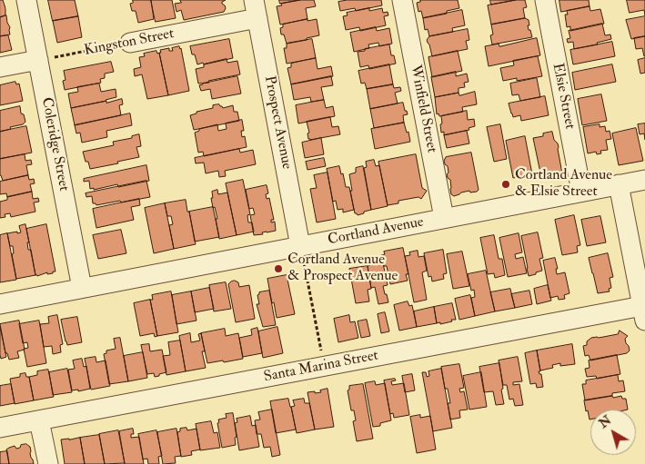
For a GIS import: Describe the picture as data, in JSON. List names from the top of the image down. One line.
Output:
{"streets":{"street":["Kingston Street","Elsie Street","Winfield Street","Prospect Avenue","Coleridge Street","Cortland Avenue","Santa Marina Street"]},"crossings":[["Kingston Street","Prospect Avenue"],["Kingston Street","Coleridge Street"],["Elsie Street","Cortland Avenue"],["Winfield Street","Cortland Avenue"],["Prospect Avenue","Cortland Avenue"],["Coleridge Street","Cortland Avenue"]],"places":["Cortland Avenue & Elsie Street","Cortland Avenue & Prospect Avenue"],"north":"top left"}
